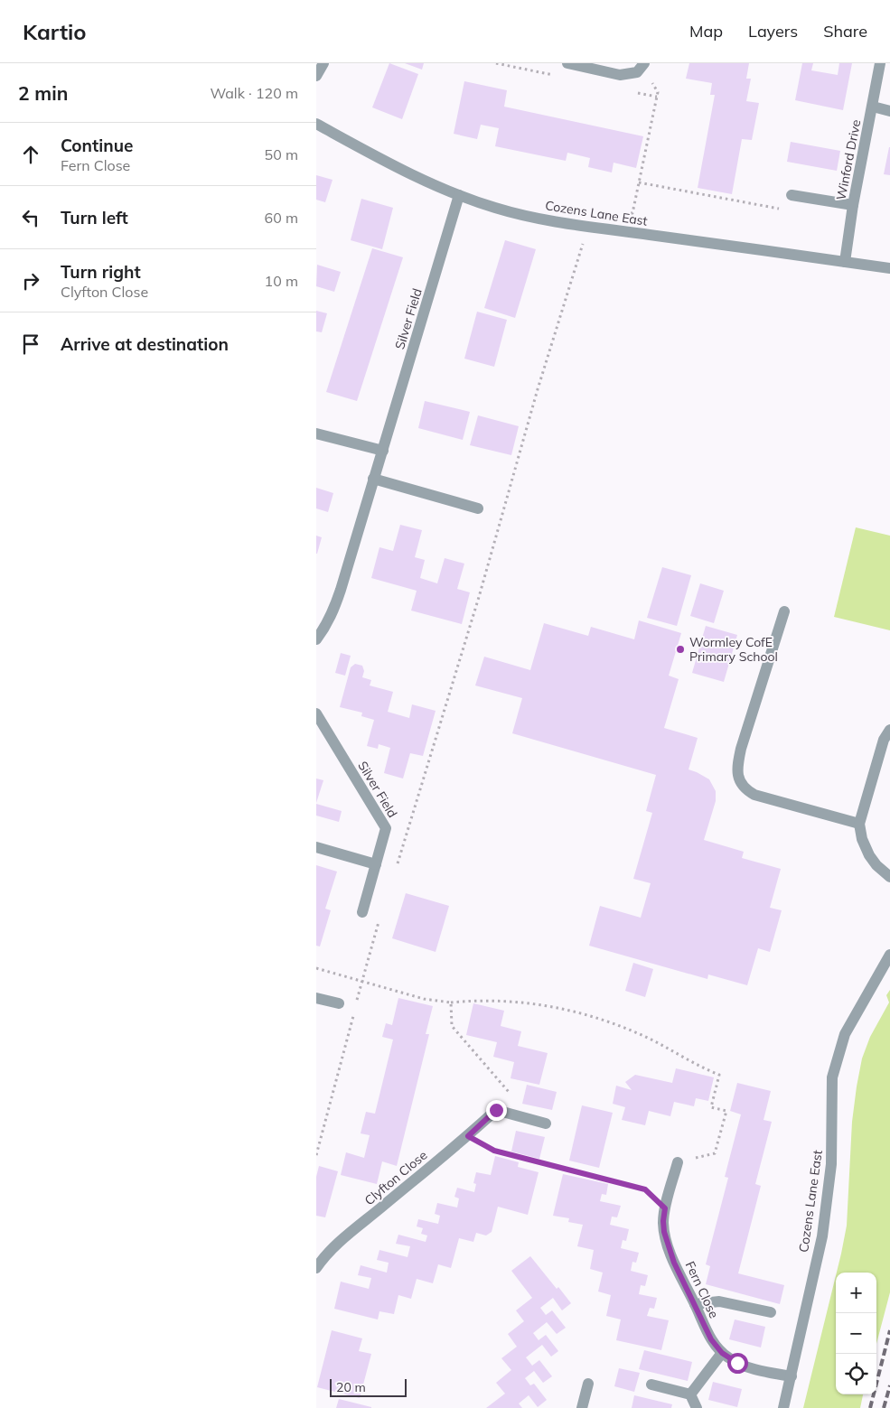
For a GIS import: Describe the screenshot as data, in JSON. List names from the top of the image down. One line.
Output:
{"streets":{"street":["Winford Drive","Cozens Lane East","Silver Field","Clyfton Close","Fern Close"]},"crossings":[["Winford Drive","Cozens Lane East"],["Cozens Lane East","Silver Field"],["Cozens Lane East","Fern Close"]],"places":["Wormley CofE Primary School"],"scale_bar":"20 m","page":{"header":"Kartio","nav":["Map","Layers","Share"],"heading":["2 min","Walk · 120 m"],"list":[["Continue","Fern Close","50 m"],["Turn left","60 m"],["Turn right","Clyfton Close","10 m"],"Arrive at destination"],"map_buttons":["+","−"],"scale":"20 m"}}
